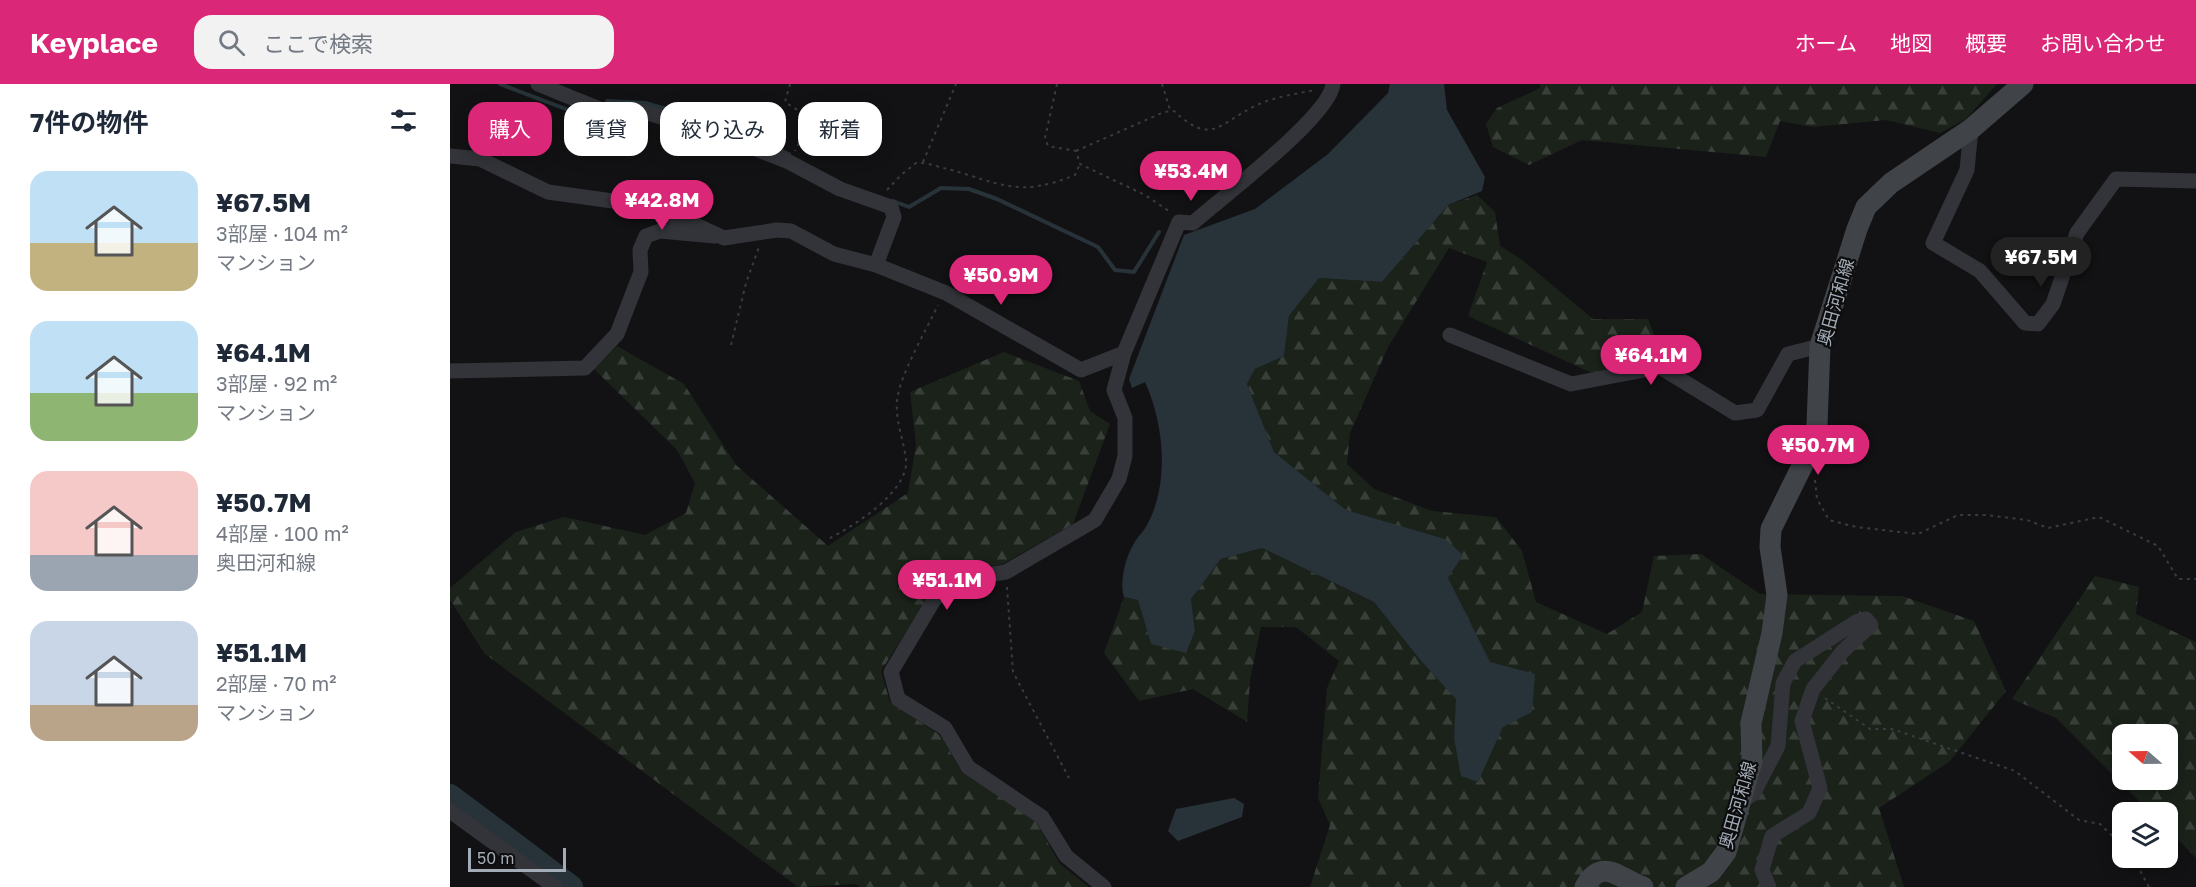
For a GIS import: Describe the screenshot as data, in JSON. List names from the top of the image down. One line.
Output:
{"streets":{"main road":["奥田河和線"]},"scale_bar":"50 m","north":"left","page":{"header":"Keyplace","search":"ここで検索","nav":["ホーム","地図","概要","お問い合わせ"],"heading":"7件の物件","chip":["購入","賃貸","絞り込み","新着"],"price":["¥53.4M","¥42.8M","¥67.5M","¥50.9M","¥64.1M","¥50.7M","¥51.1M"],"list":[{"name":"¥67.5M","note":"3部屋 · 104 m² · マンション"},{"name":"¥64.1M","note":"3部屋 · 92 m² · マンション"},{"name":"¥50.7M","note":"4部屋 · 100 m² · 奥田河和線"},{"name":"¥51.1M","note":"2部屋 · 70 m² · マンション"}],"scale":"50 m"}}
